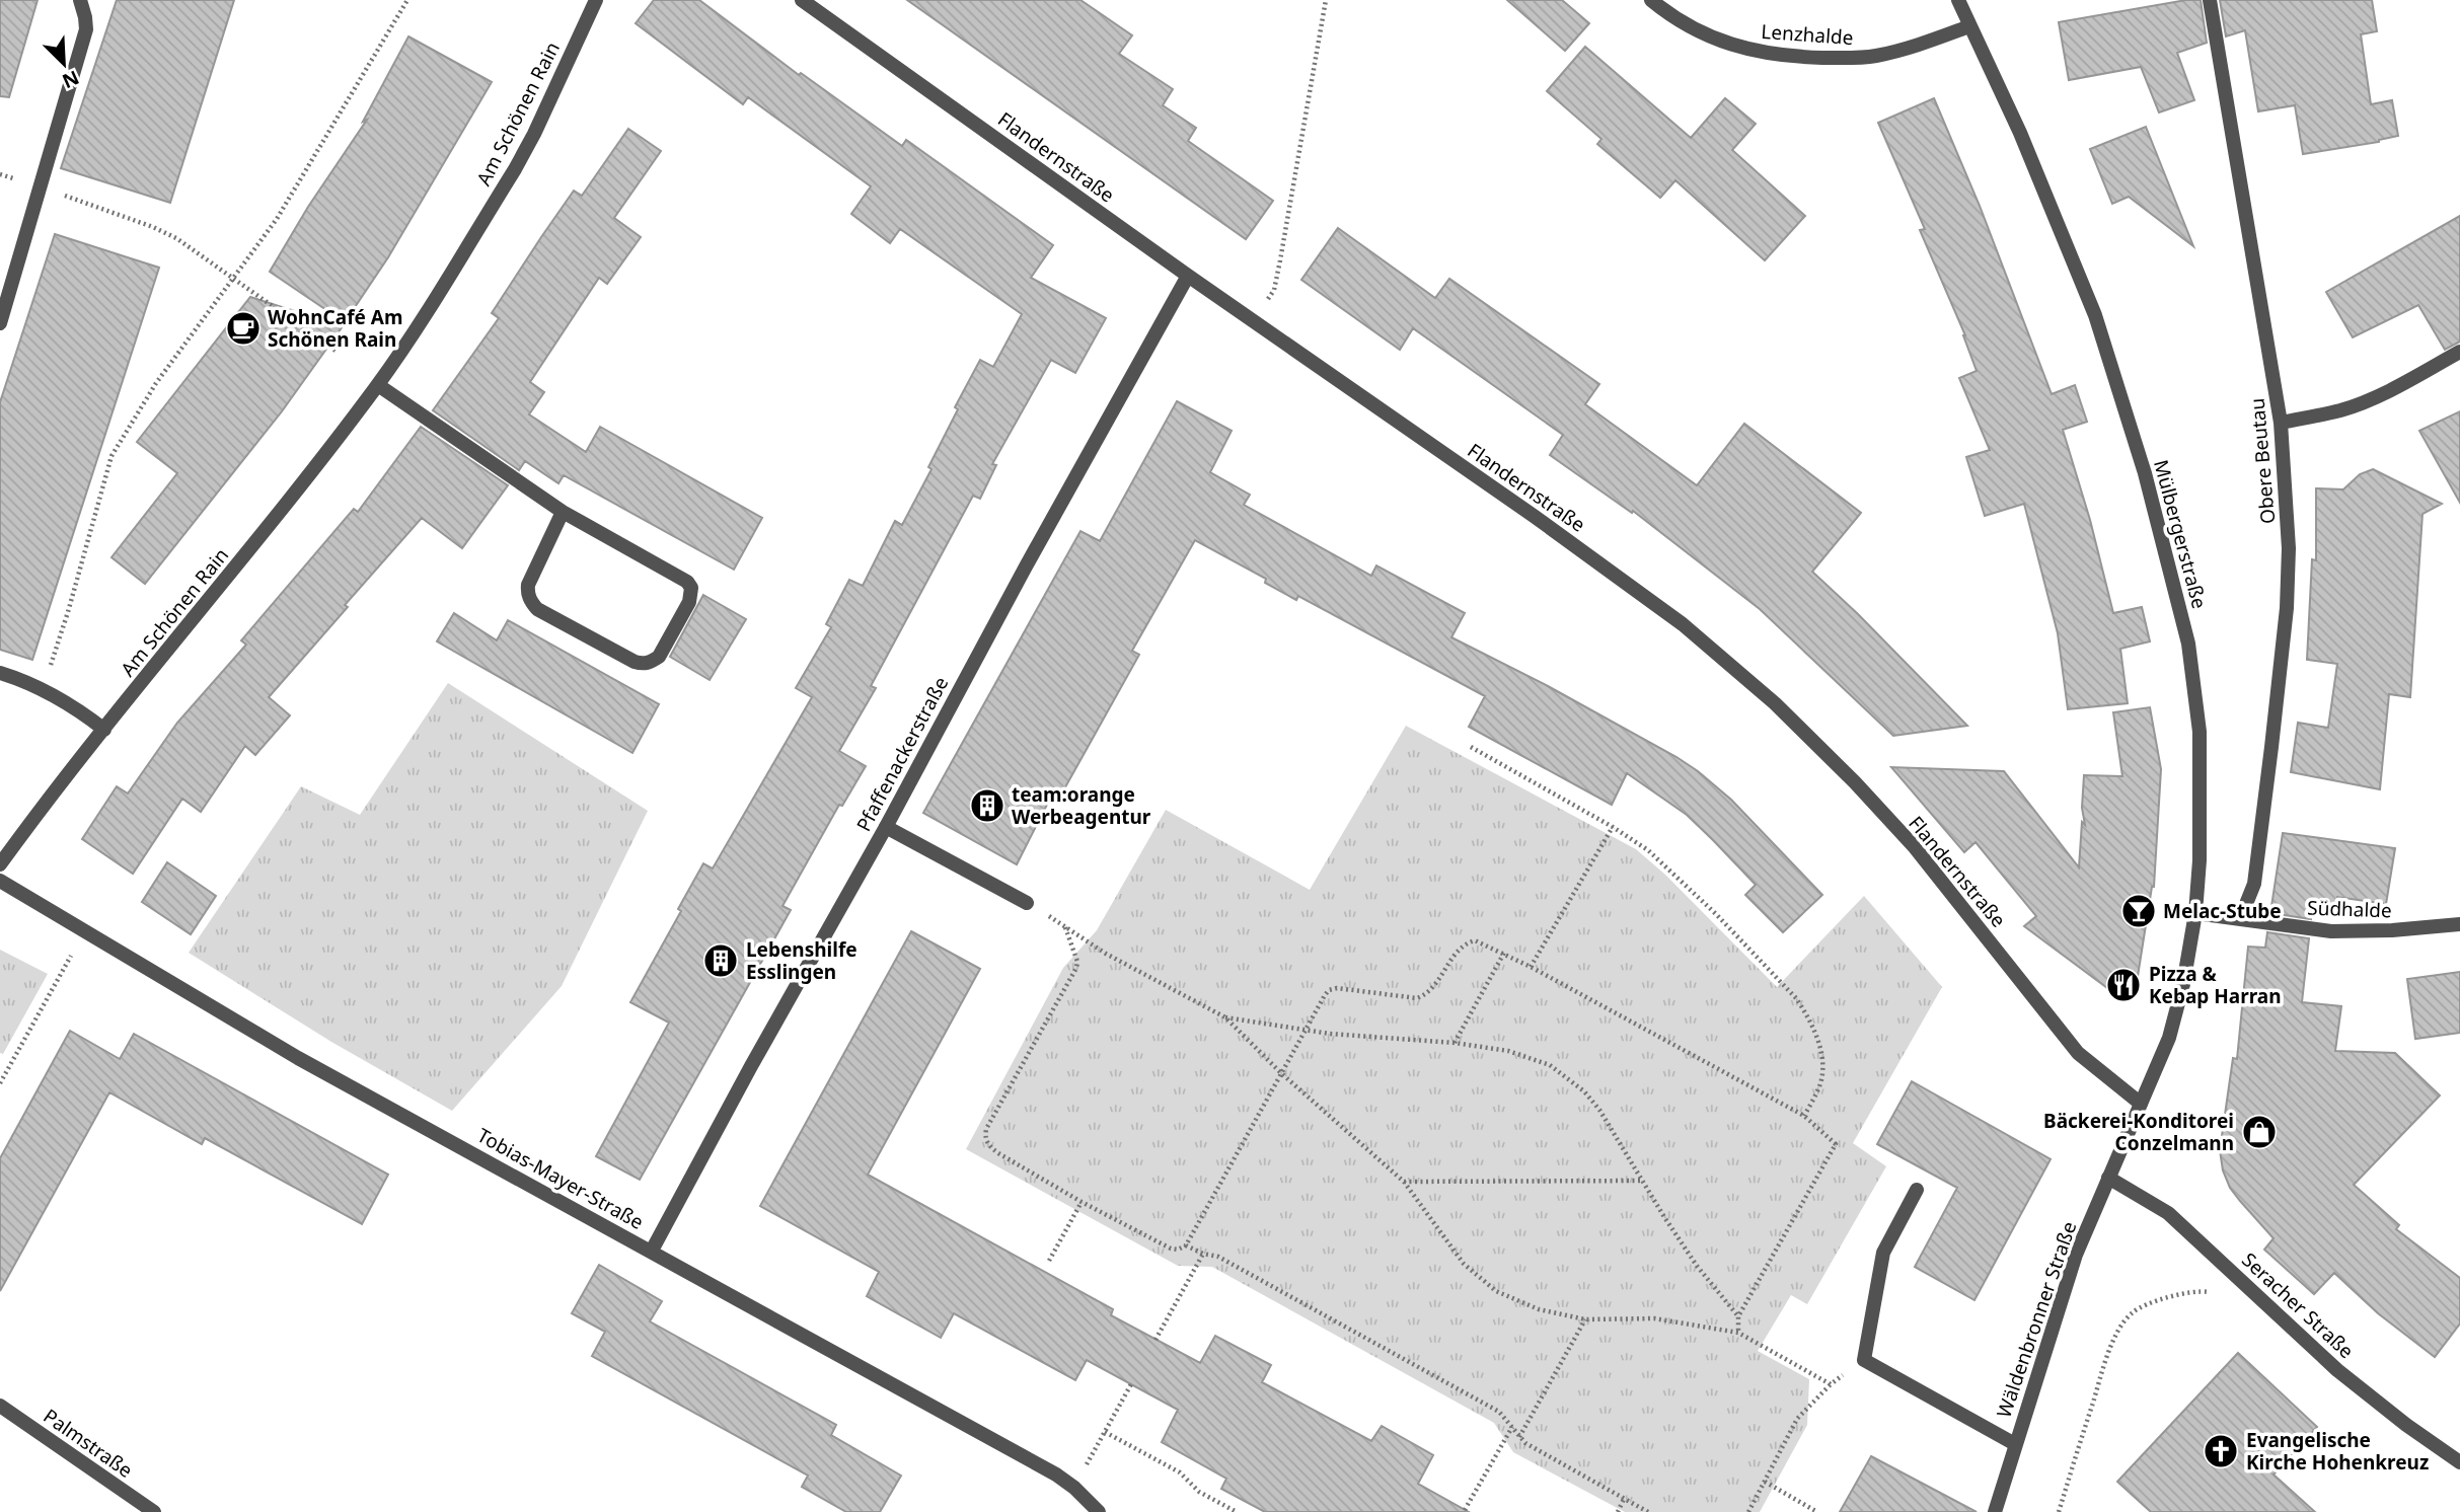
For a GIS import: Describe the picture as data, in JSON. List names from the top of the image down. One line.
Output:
{"streets":{"street":["Lenzhalde","Am Schönen Rain","Flandernstraße","Obere Beutau","Mülbergerstraße","Pfaffenackerstraße","Südhalde","Tobias-Mayer-Straße","Seracher Straße","Wäldenbronner Straße","Palmstraße"]},"crossings":[["Lenzhalde","Mülbergerstraße"],["Flandernstraße","Mülbergerstraße"],["Flandernstraße","Pfaffenackerstraße"],["Flandernstraße","Wäldenbronner Straße"],["Obere Beutau","Südhalde"],["Mülbergerstraße","Südhalde"],["Mülbergerstraße","Wäldenbronner Straße"],["Pfaffenackerstraße","Tobias-Mayer-Straße"],["Seracher Straße","Wäldenbronner Straße"]],"places":{"cafe":["WohnCafé Am Schönen Rain"],"building":["team:orange Werbeagentur","Lebenshilfe Esslingen"],"bar":["Melac-Stube"],"restaurant":["Pizza & Kebap Harran"],"shop":["Bäckerei-Konditorei Conzelmann"],"church":["Evangelische Kirche Hohenkreuz"]},"north":"bottom right"}
